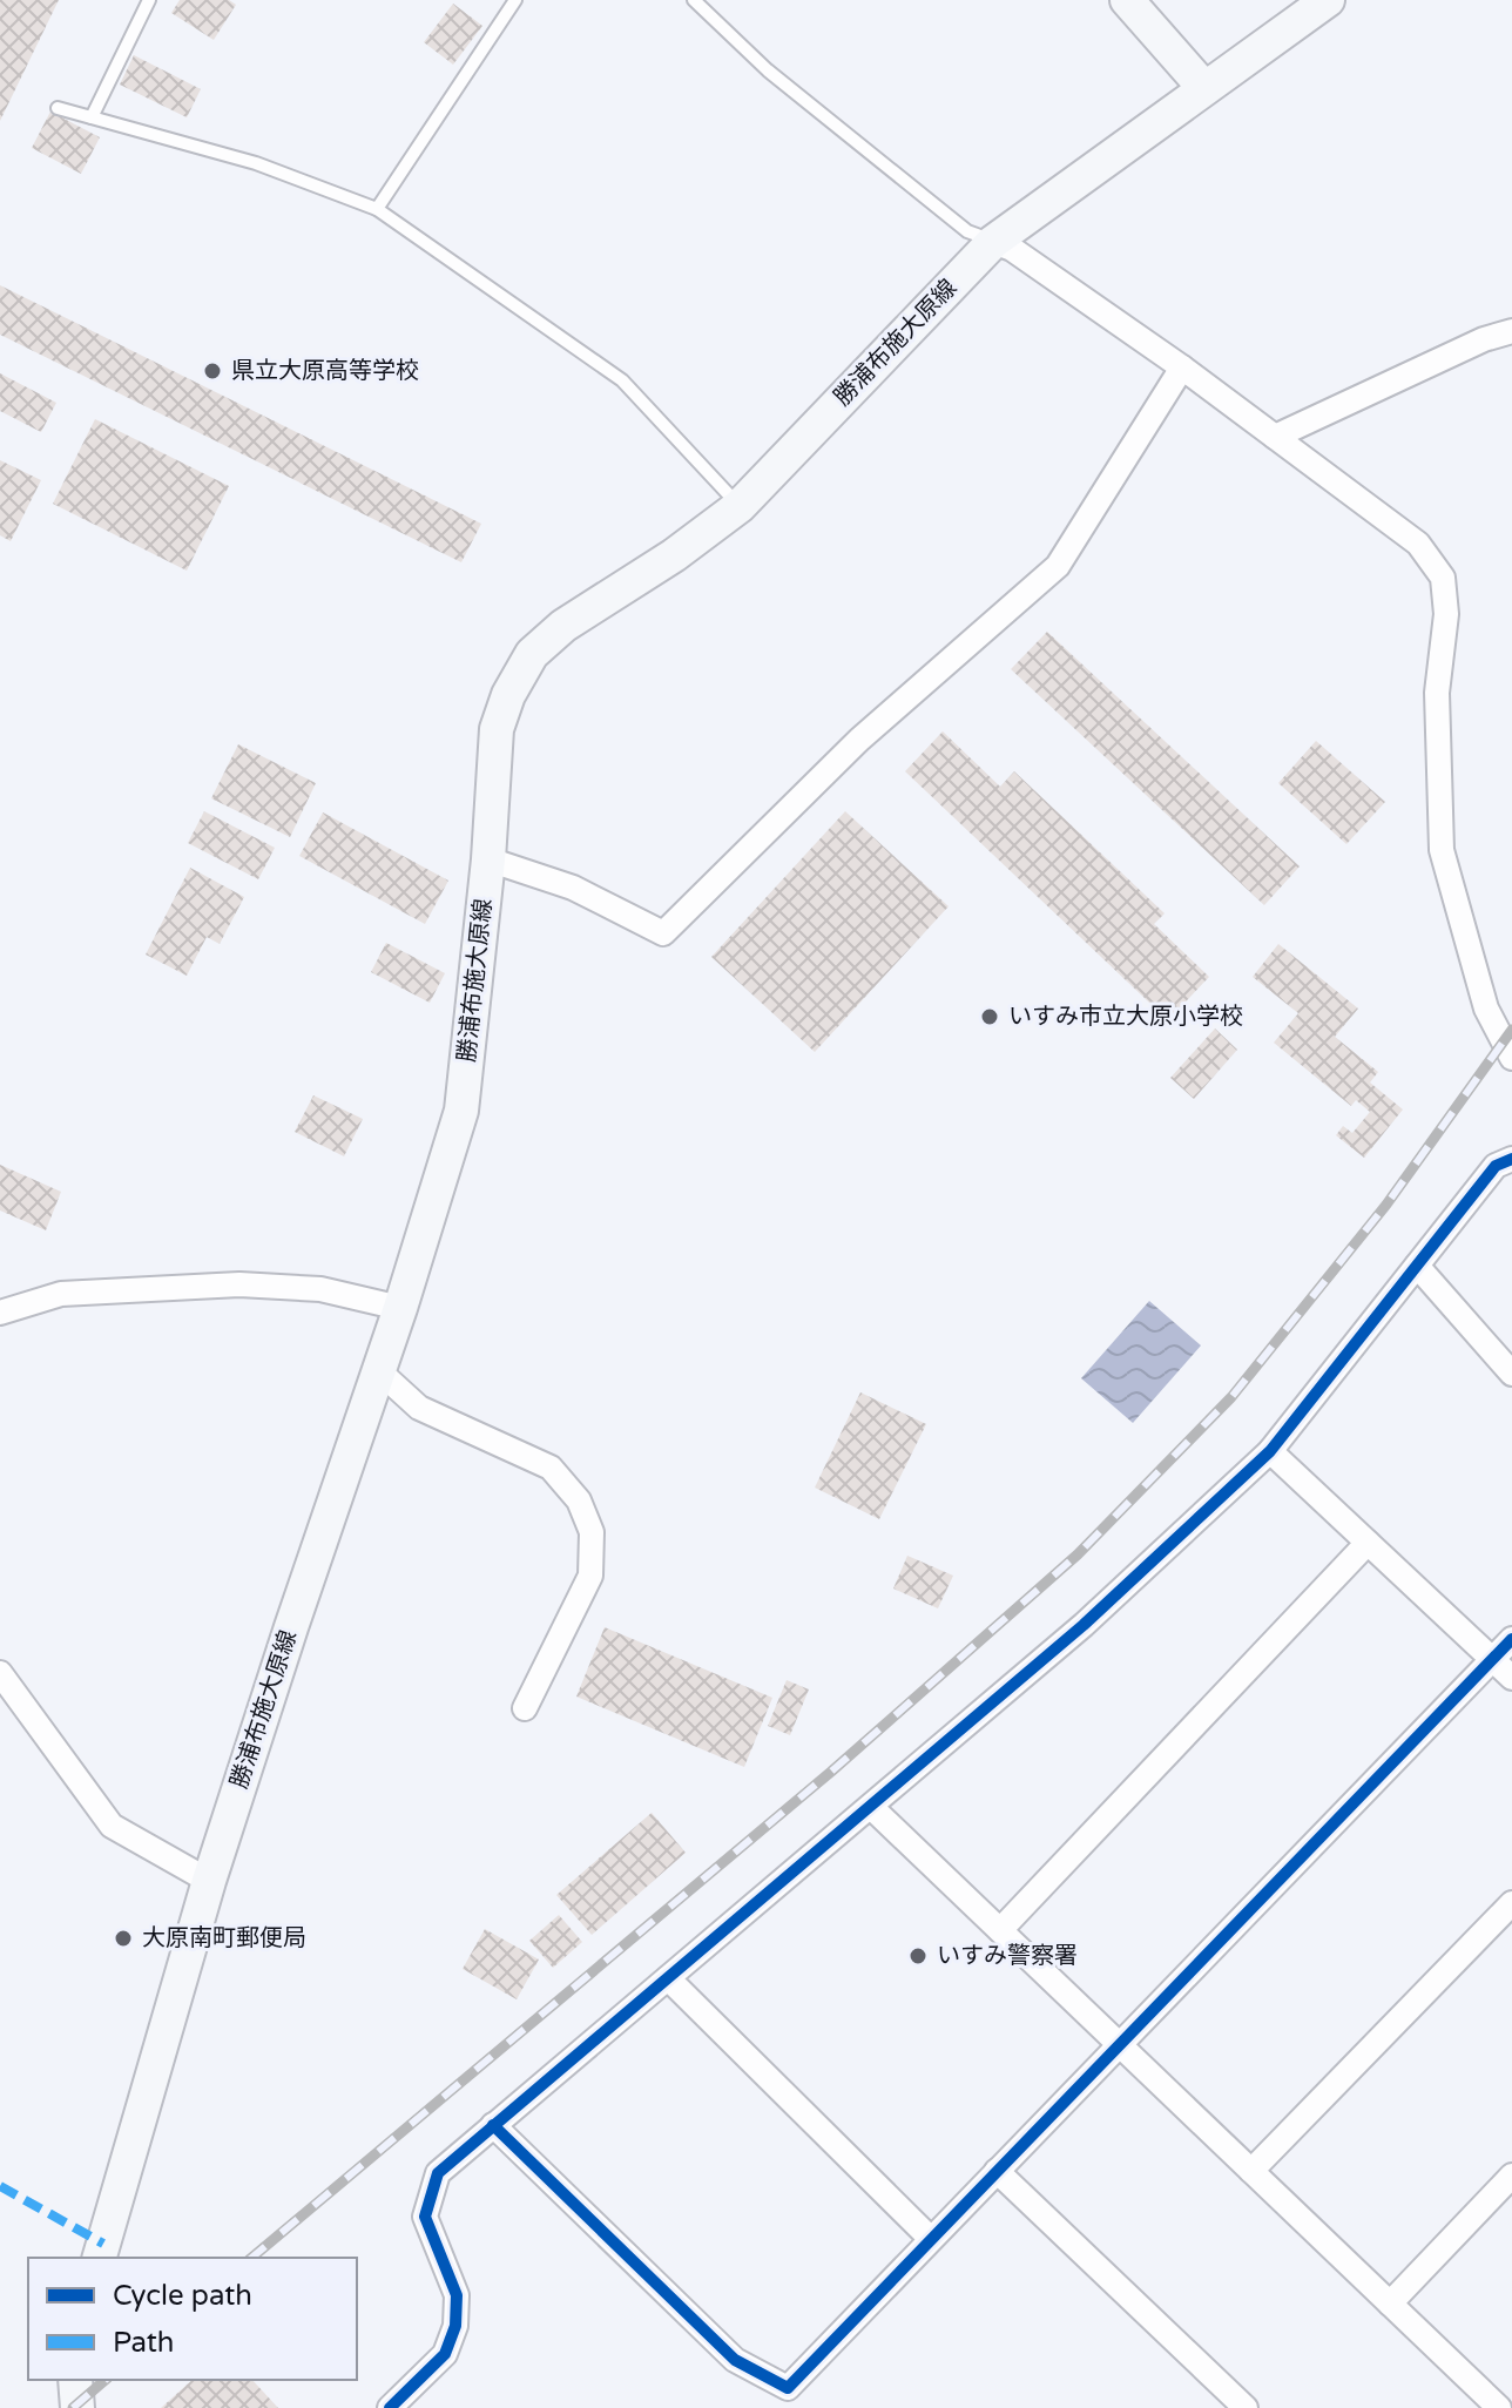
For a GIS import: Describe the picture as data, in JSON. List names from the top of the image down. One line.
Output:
{"streets":{"main road":["勝浦布施大原線"]},"places":["県立大原高等学校","いすみ市立大原小学校","大原南町郵便局","いすみ警察署"],"legend":["Cycle path","Path"]}
